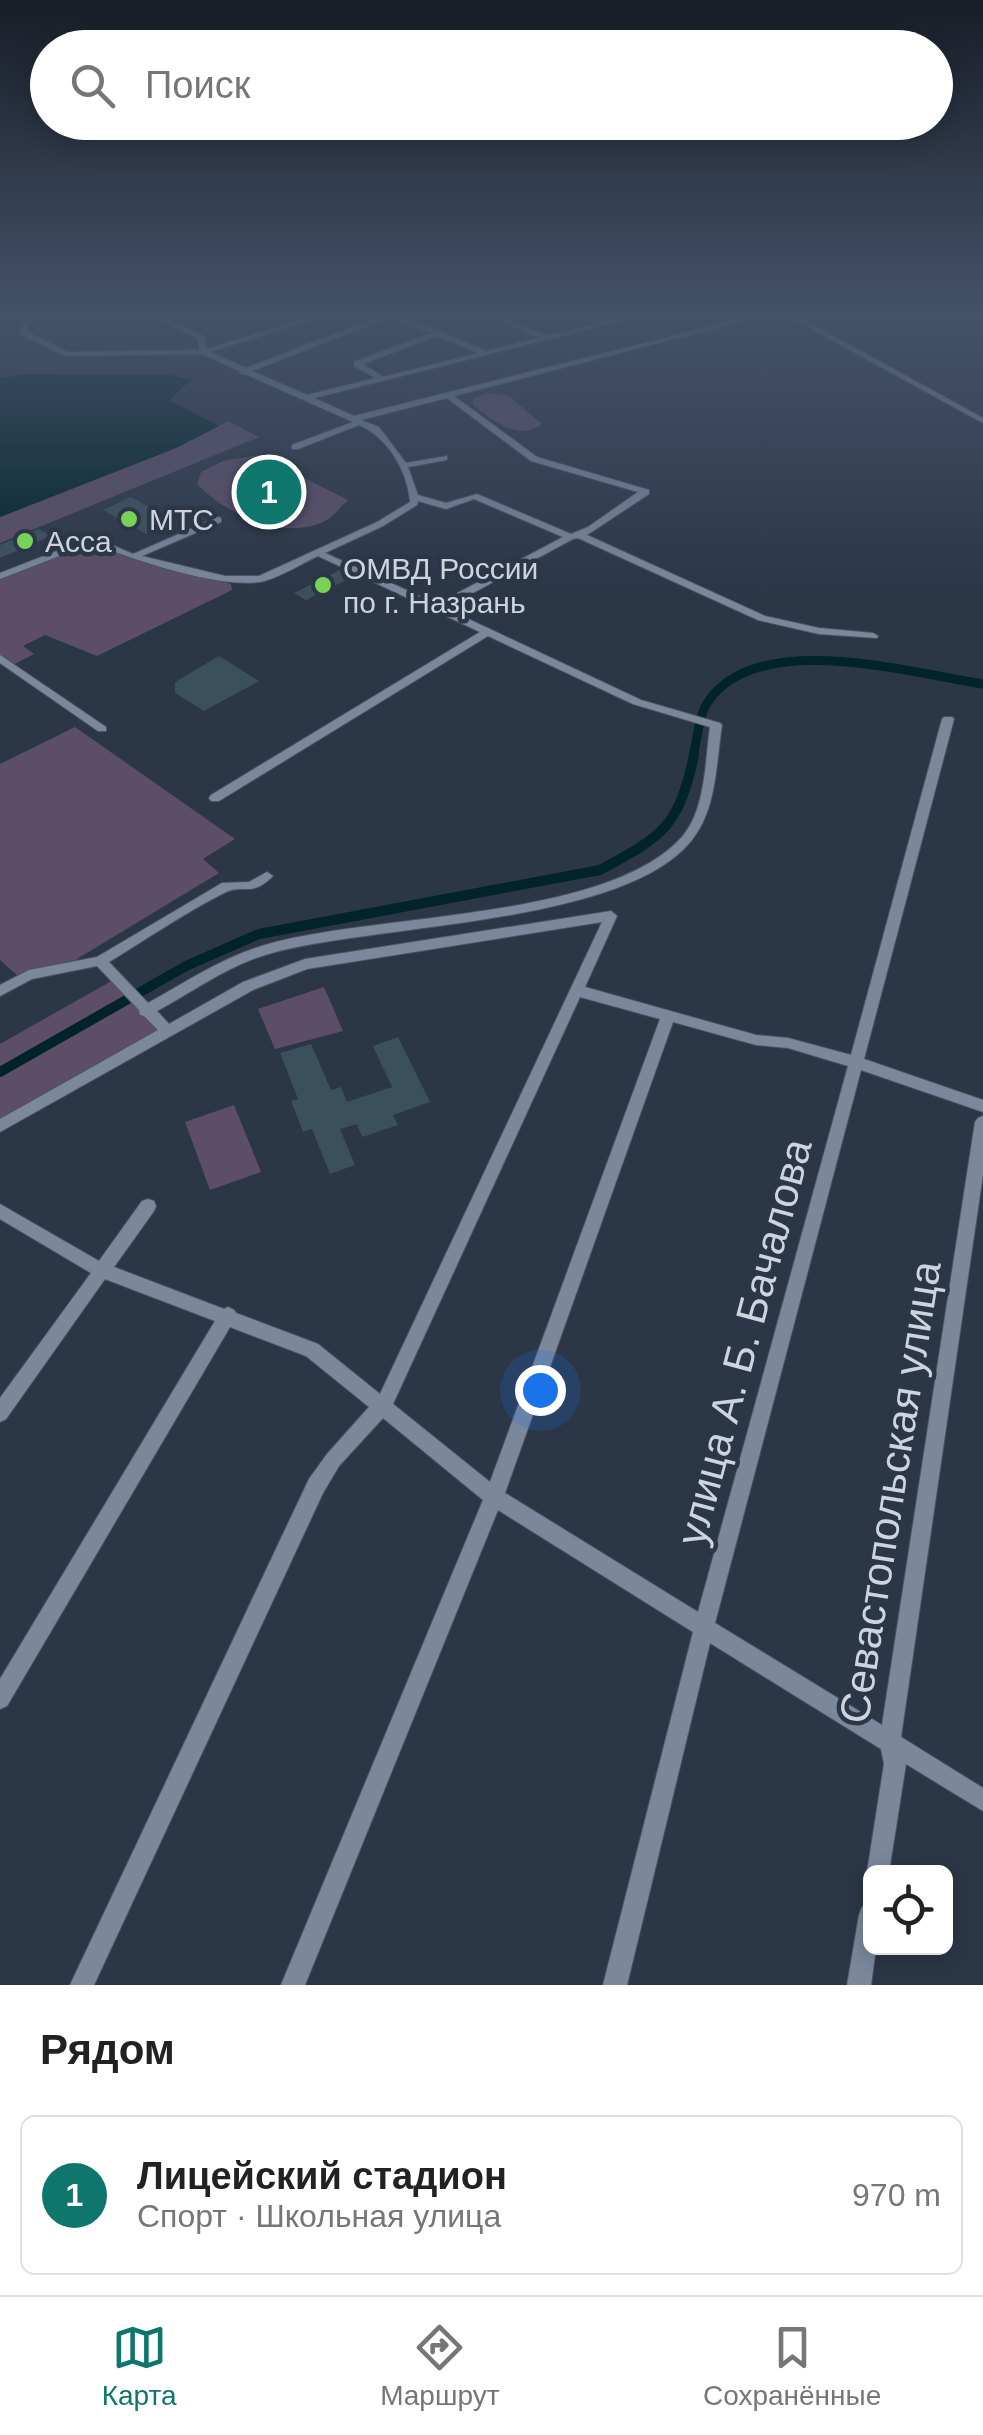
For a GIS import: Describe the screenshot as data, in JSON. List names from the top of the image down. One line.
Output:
{"streets":{"street":["улица А. Б. Бачалова","Севастопольская улица"]},"places":["МТС","Асса","ОМВД России по г. Назрань"],"page":{"search":"Поиск","pins":"1","heading":"Рядом","list":[{"mark":"1","name":"Лицейский стадион","note":"Спорт · Школьная улица","value":"970 m"}],"nav":["Карта","Маршрут","Сохранённые"]}}
